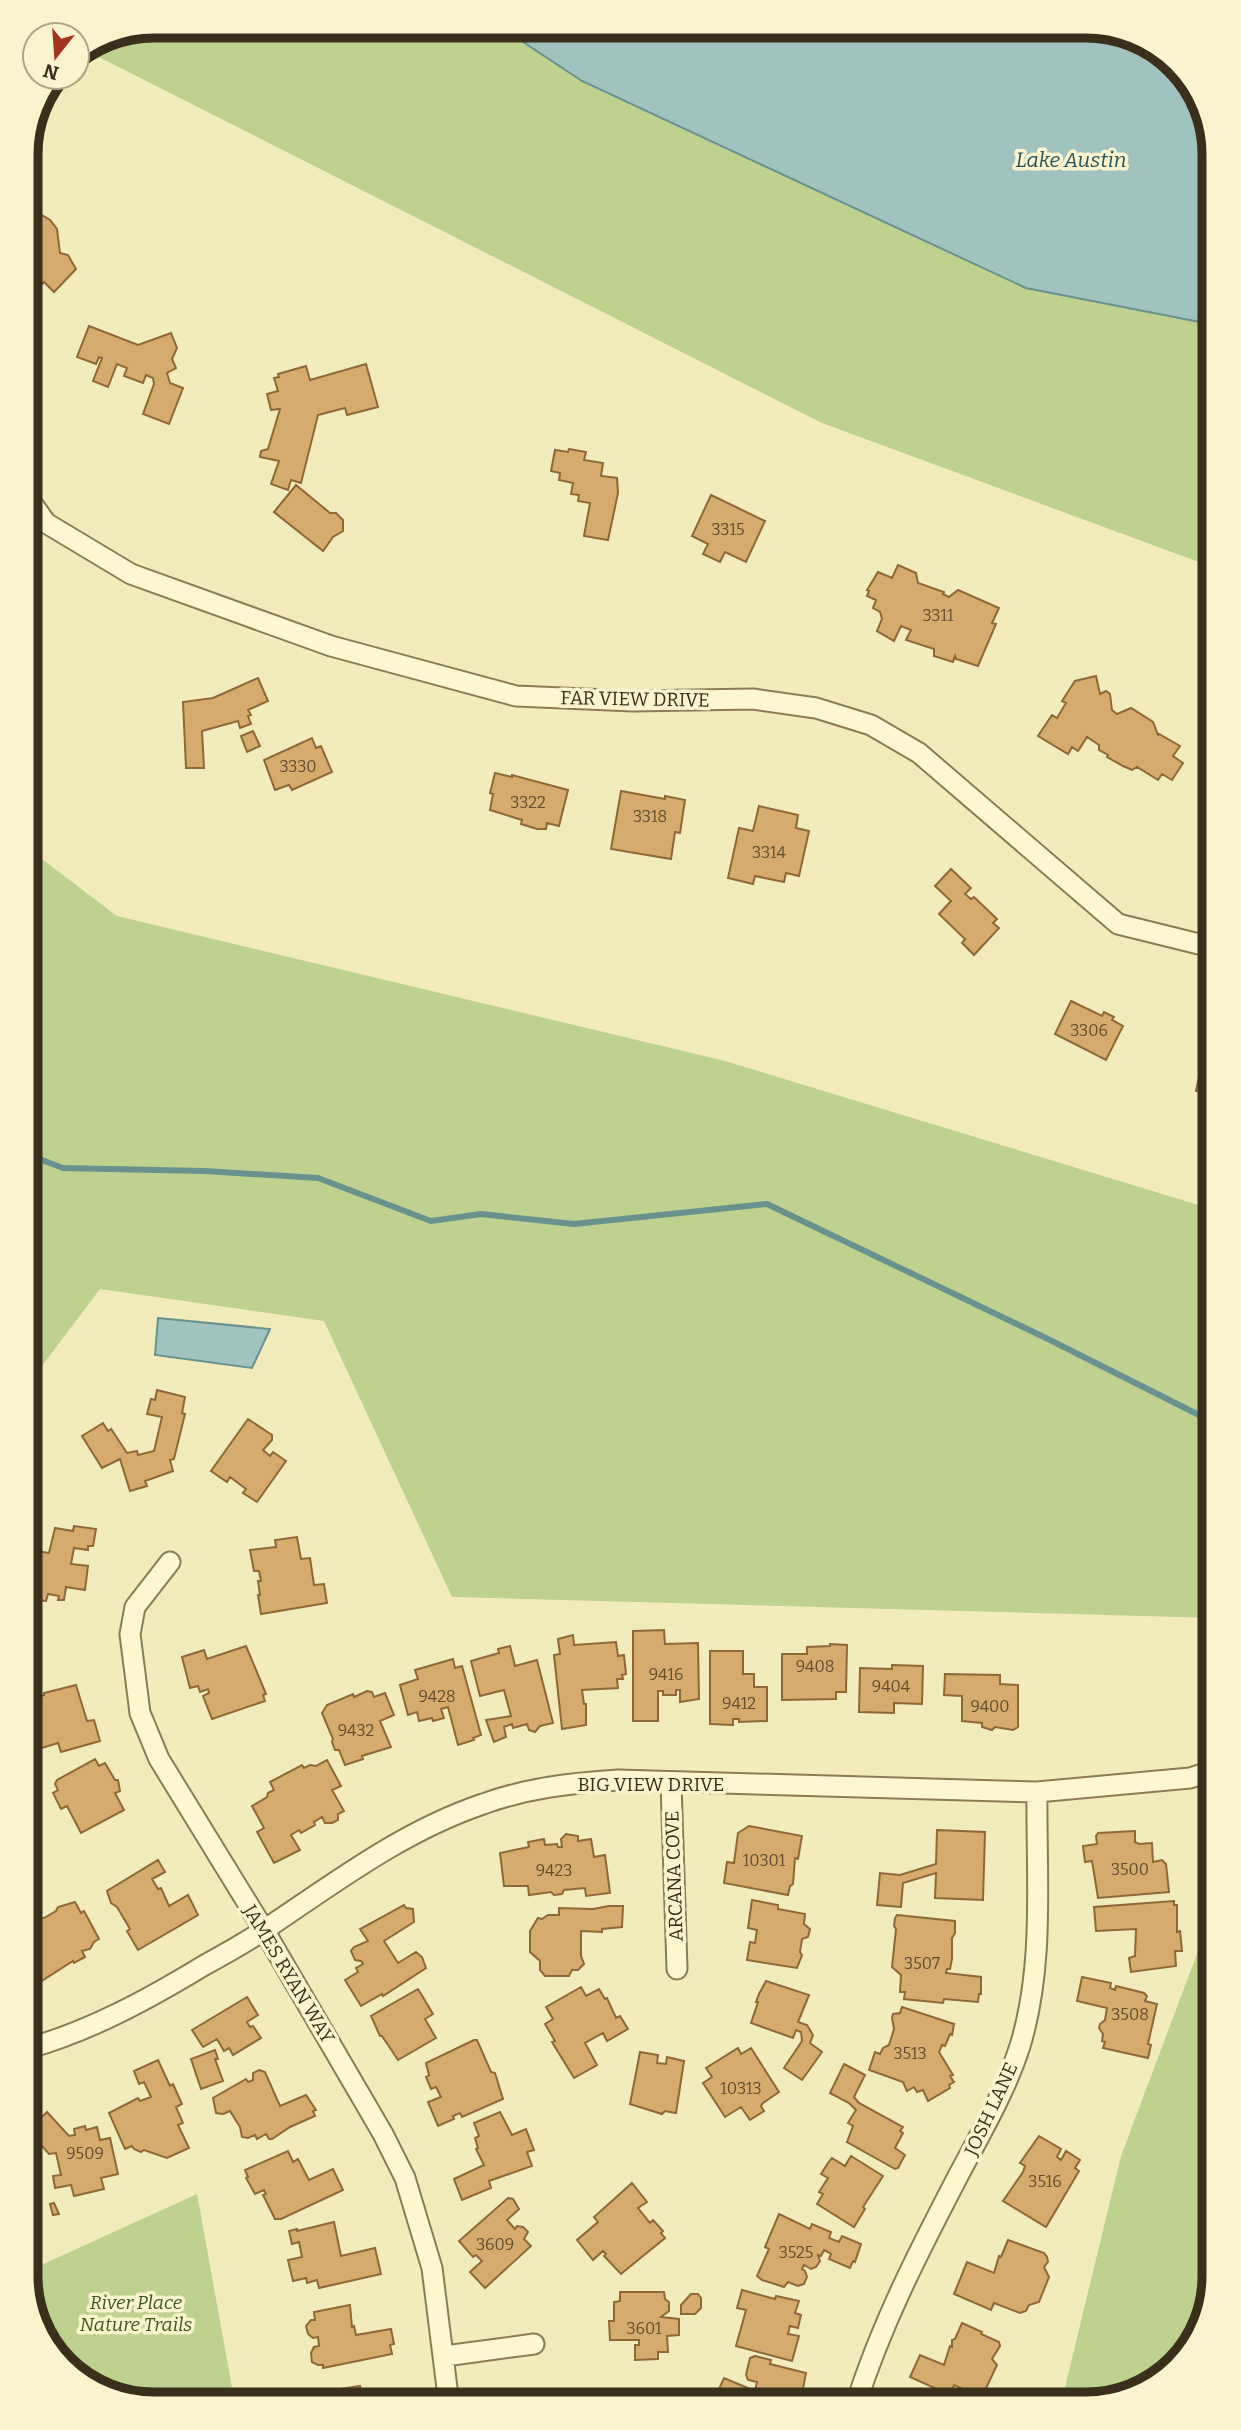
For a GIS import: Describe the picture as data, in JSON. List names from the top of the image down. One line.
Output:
{"streets":{"street":["FAR VIEW DRIVE","BIG VIEW DRIVE","ARCANA COVE","JAMES RYAN WAY","JOSH LANE"]},"crossings":[["BIG VIEW DRIVE","ARCANA COVE"],["BIG VIEW DRIVE","JAMES RYAN WAY"],["BIG VIEW DRIVE","JOSH LANE"]],"water":["Lake Austin"],"parks":["River Place Nature Trails"],"house_numbers":["3315","3311","3330","3322","3318","3314","3306","9408","9416","9404","9428","9412","9400","9432","10301","3500","9423","3507","3508","3513","10313","9509","3516","3609","3525","3601"],"north":"bottom"}
